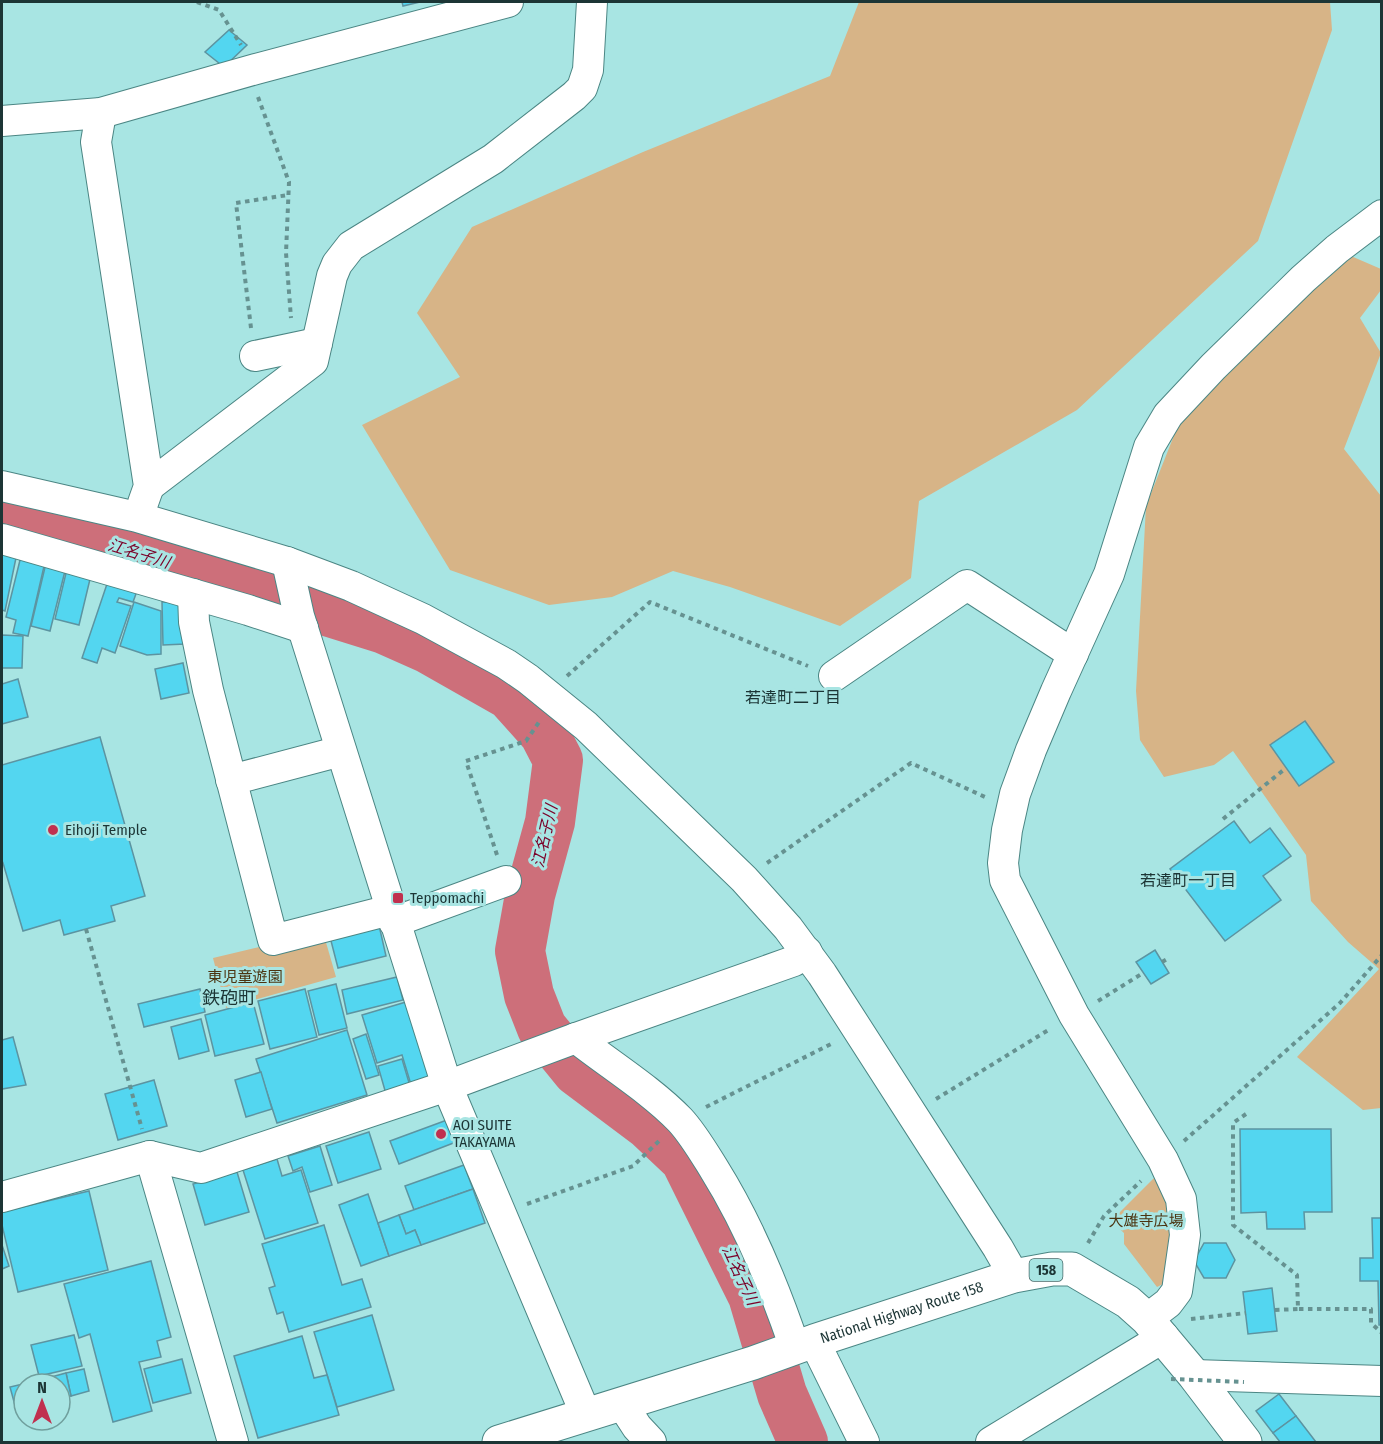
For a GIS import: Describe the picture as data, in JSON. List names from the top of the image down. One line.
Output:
{"streets":{"highway":["158","National Highway Route 158"]},"districts":["若達町二丁目","若達町一丁目","鉄砲町"],"water":["江名子川"],"parks":["東児童遊園","大雄寺広場"],"places":{"other":["Eihoji Temple","AOI SUITE TAKAYAMA"],"transit":["Teppomachi"]},"north":"top"}
